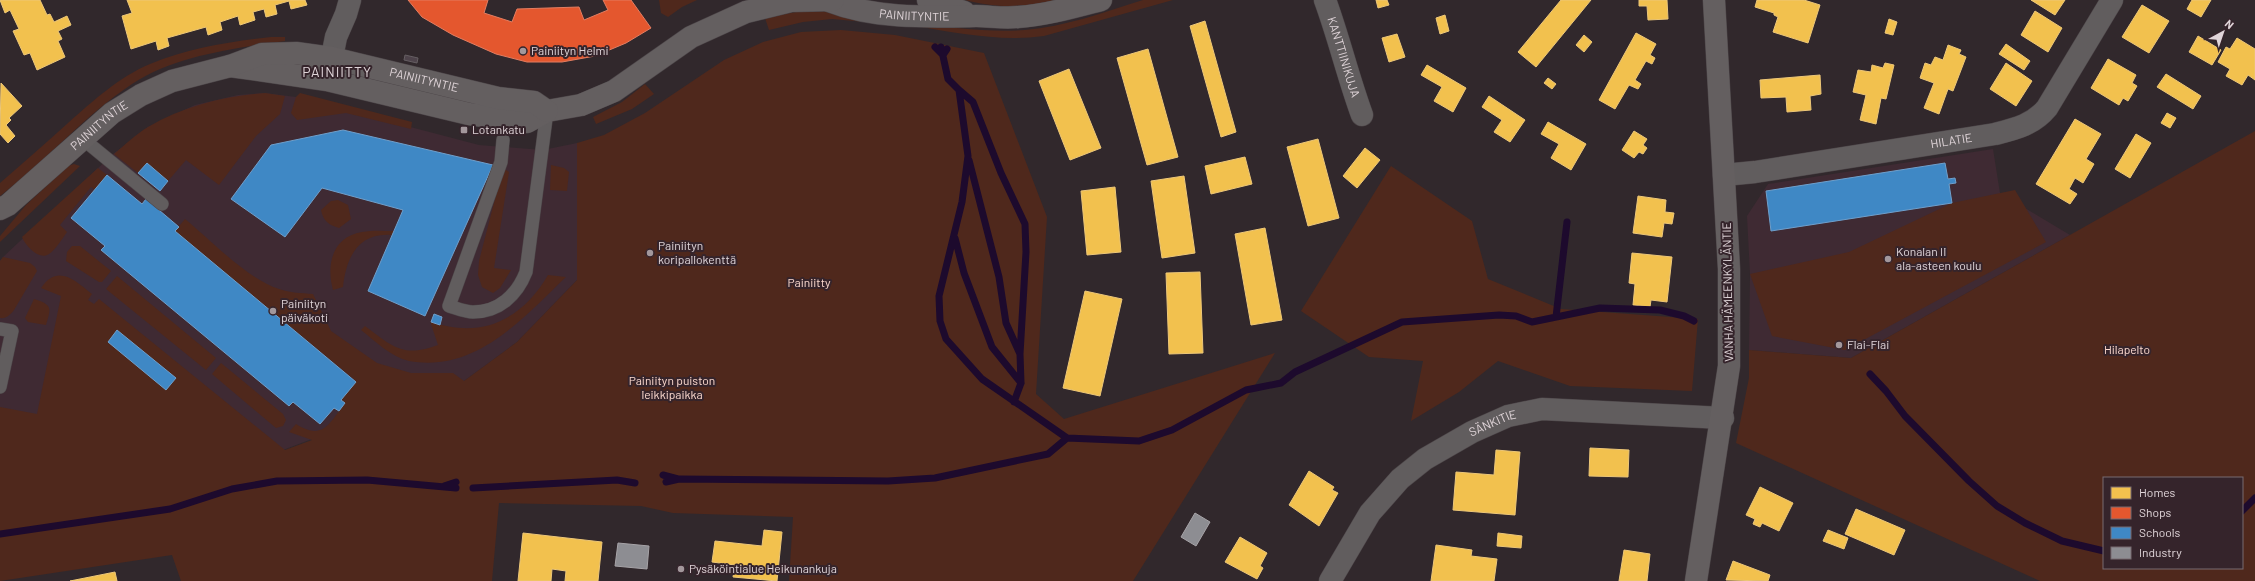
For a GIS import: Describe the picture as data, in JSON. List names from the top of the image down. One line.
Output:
{"streets":{"street":["PAINIITYNTIE","KANTTIINIKUJA","HILATIE","VANHA HÄMEENKYLÄNTIE","SÄNKITIE"]},"crossings":[["HILATIE","VANHA HÄMEENKYLÄNTIE"],["VANHA HÄMEENKYLÄNTIE","SÄNKITIE"]],"districts":["PAINIITTY"],"parks":["Painiitty","Hilapelto","Painiityn puiston leikkipaikka"],"places":{"other":["Painiityn Helmi","Painiityn koripallokenttä","Konalan II ala-asteen koulu","Painiityn päiväkoti","Flai-Flai","Pysäköintialue Heikunankuja"],"transit":["Lotankatu"]},"legend":["Homes","Shops","Schools","Industry"],"north":"top right"}
